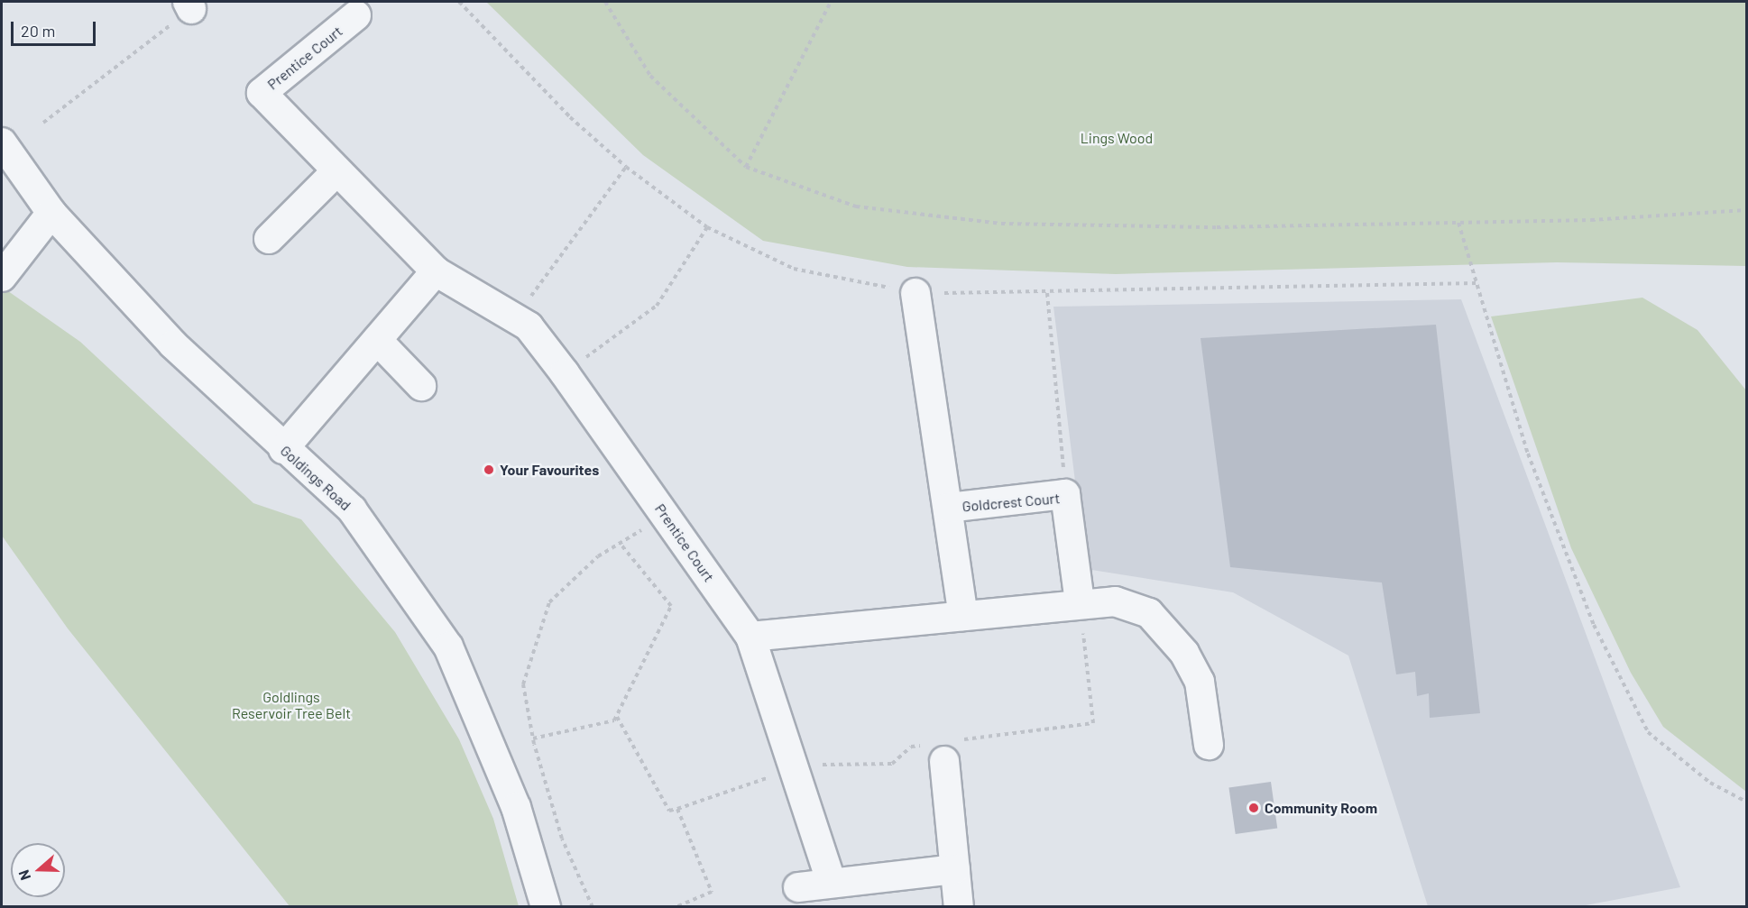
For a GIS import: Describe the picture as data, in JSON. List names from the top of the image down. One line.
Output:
{"streets":{"street":["Prentice Court","Goldings Road","Goldcrest Court"]},"parks":["Lings Wood","Goldlings Reservoir Tree Belt"],"places":["Your Favourites","Community Room"],"scale_bar":"20 m","north":"left"}
